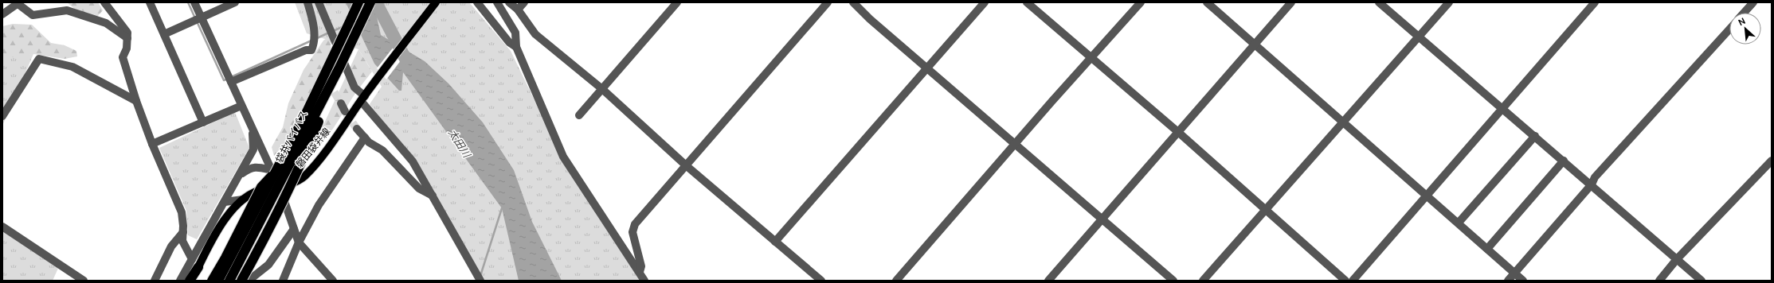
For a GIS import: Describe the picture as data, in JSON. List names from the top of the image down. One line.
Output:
{"streets":{"highway":["袋井バイパス"],"main road":["磐田袋井線"]},"water":["太田川"],"north":"top left"}
